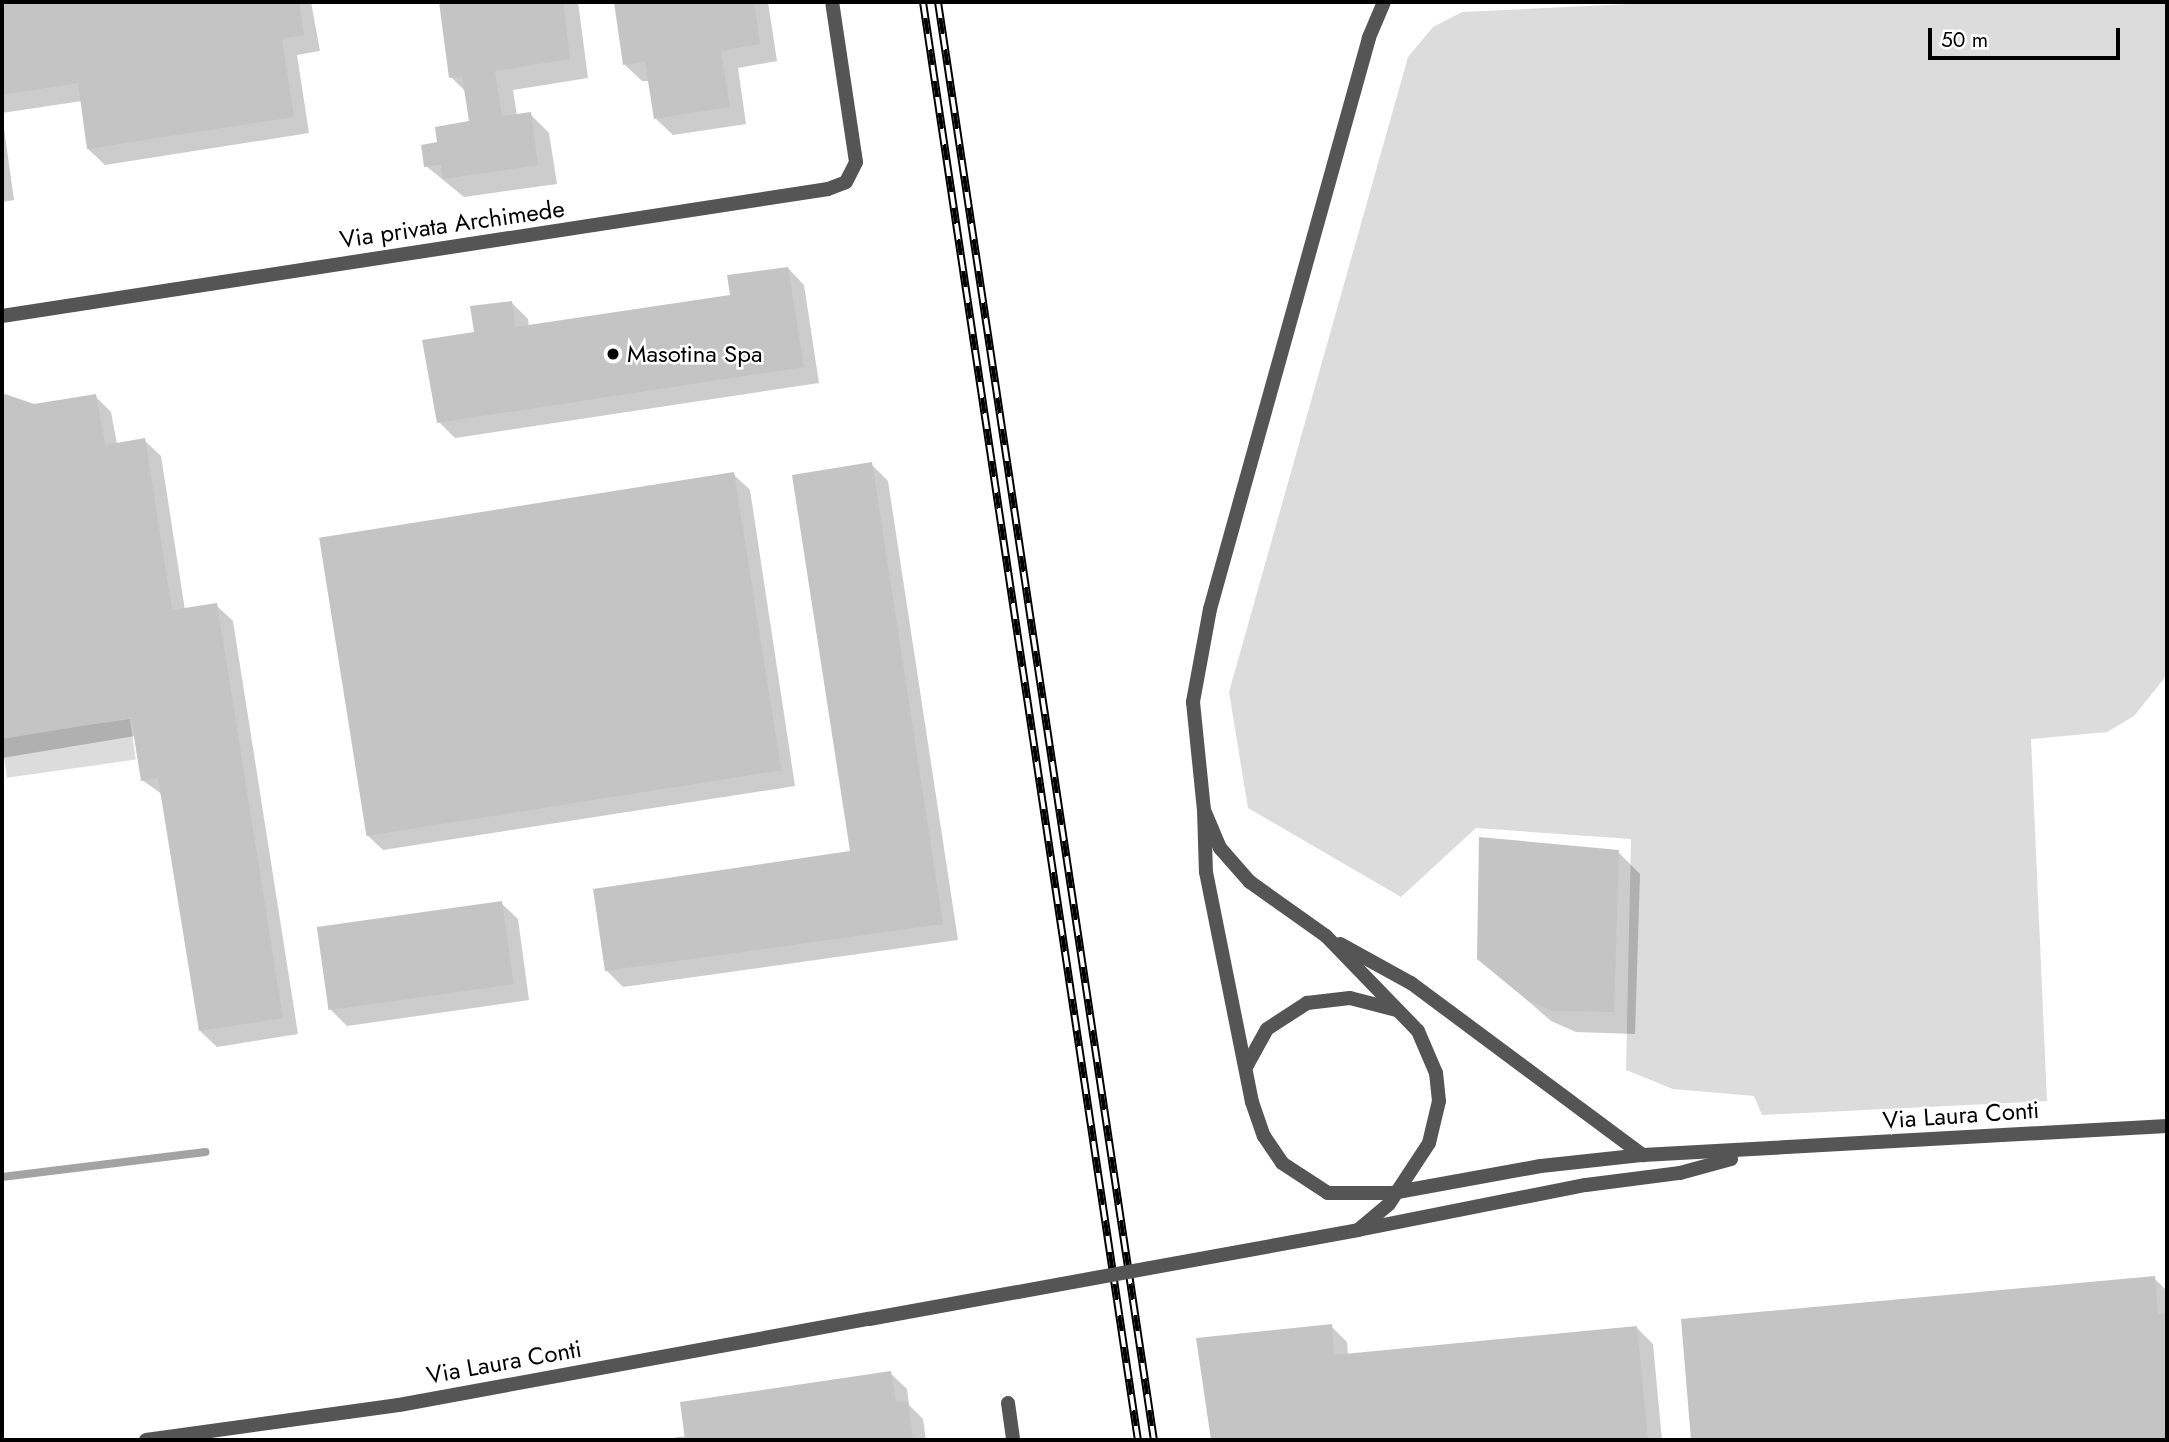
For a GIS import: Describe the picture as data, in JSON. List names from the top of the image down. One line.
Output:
{"streets":{"street":["Via privata Archimede","Via Laura Conti"]},"places":["Masotina Spa"],"scale_bar":"50 m"}
